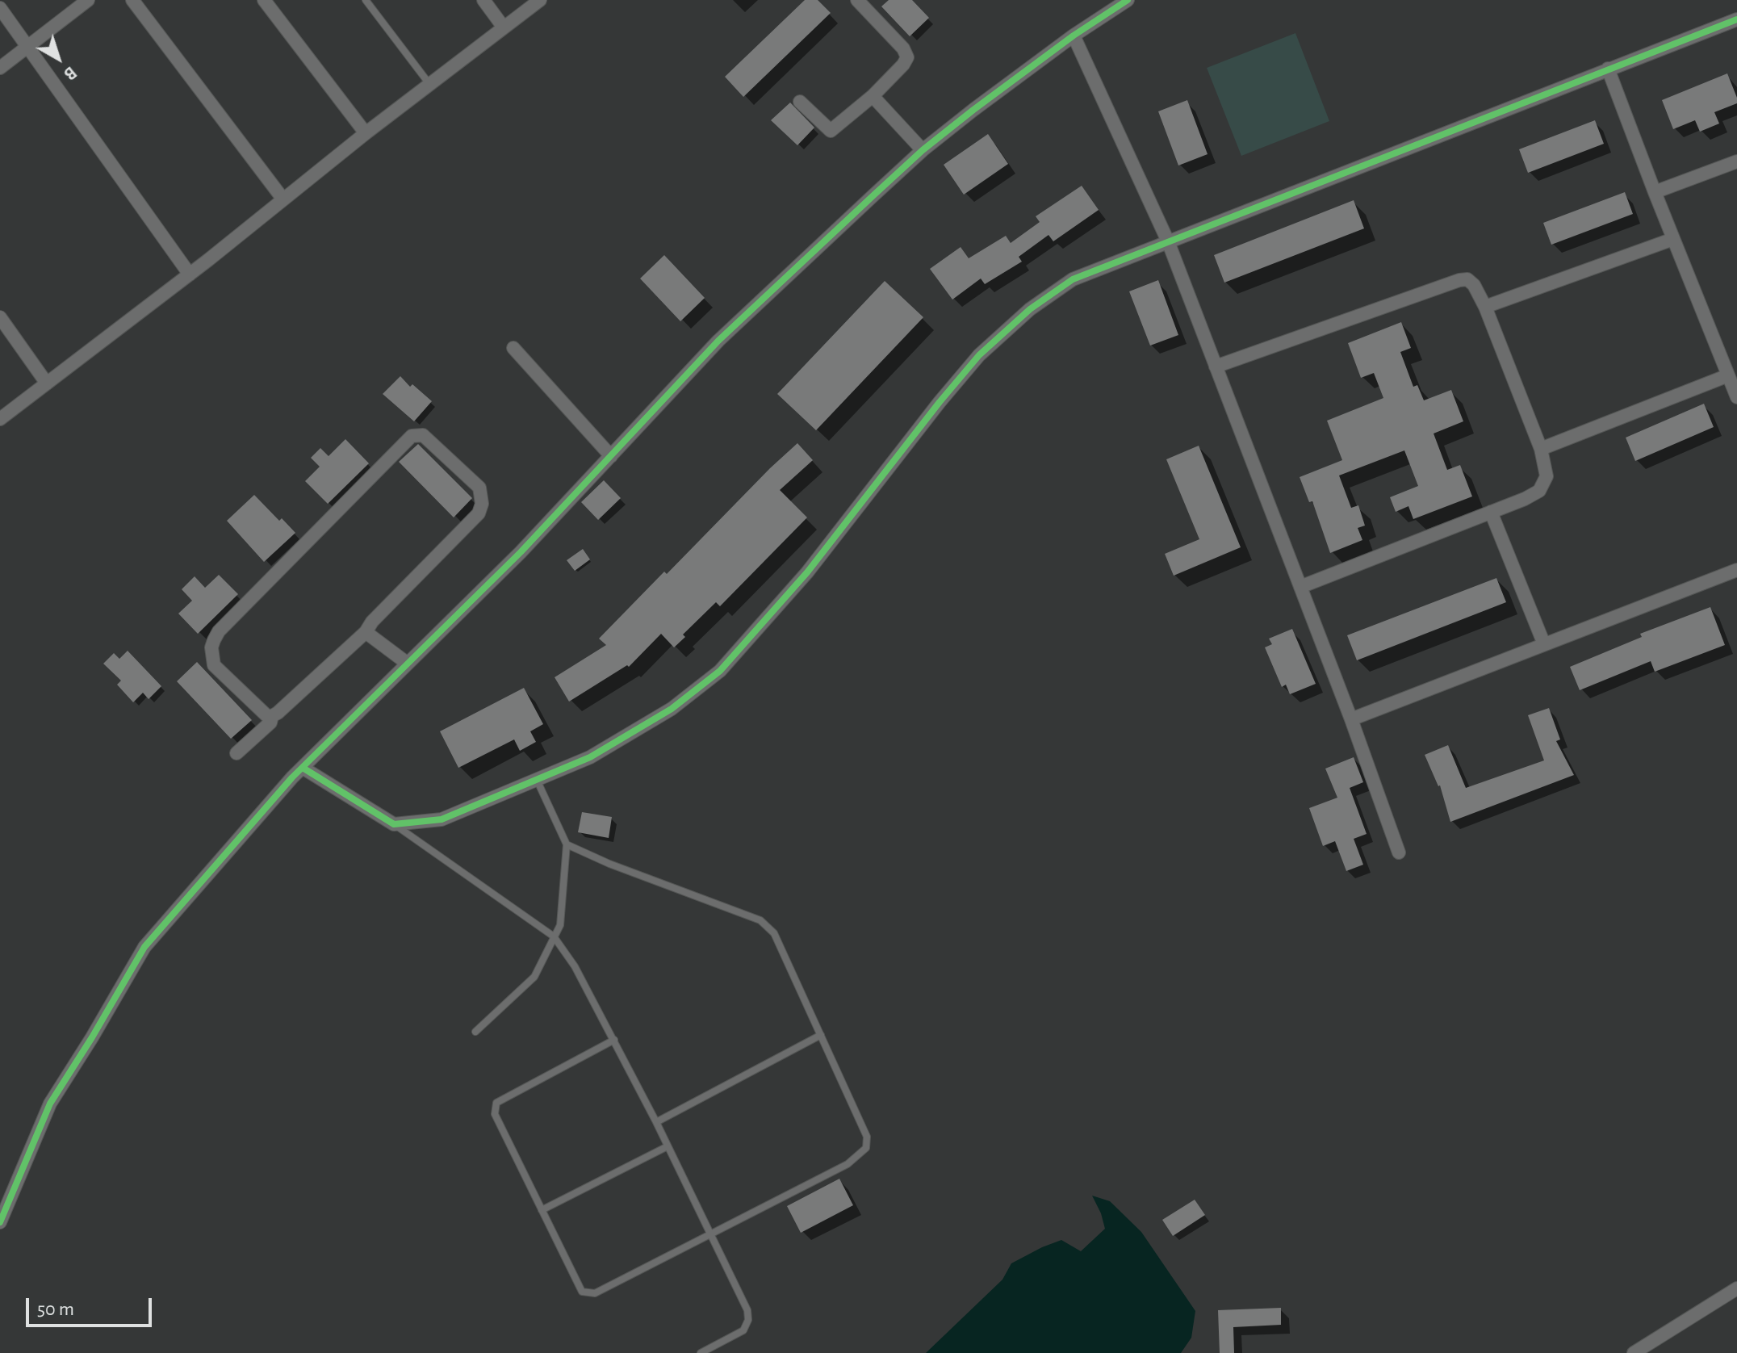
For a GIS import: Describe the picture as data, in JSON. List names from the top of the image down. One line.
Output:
{"scale_bar":"50 m","north":"bottom right"}
